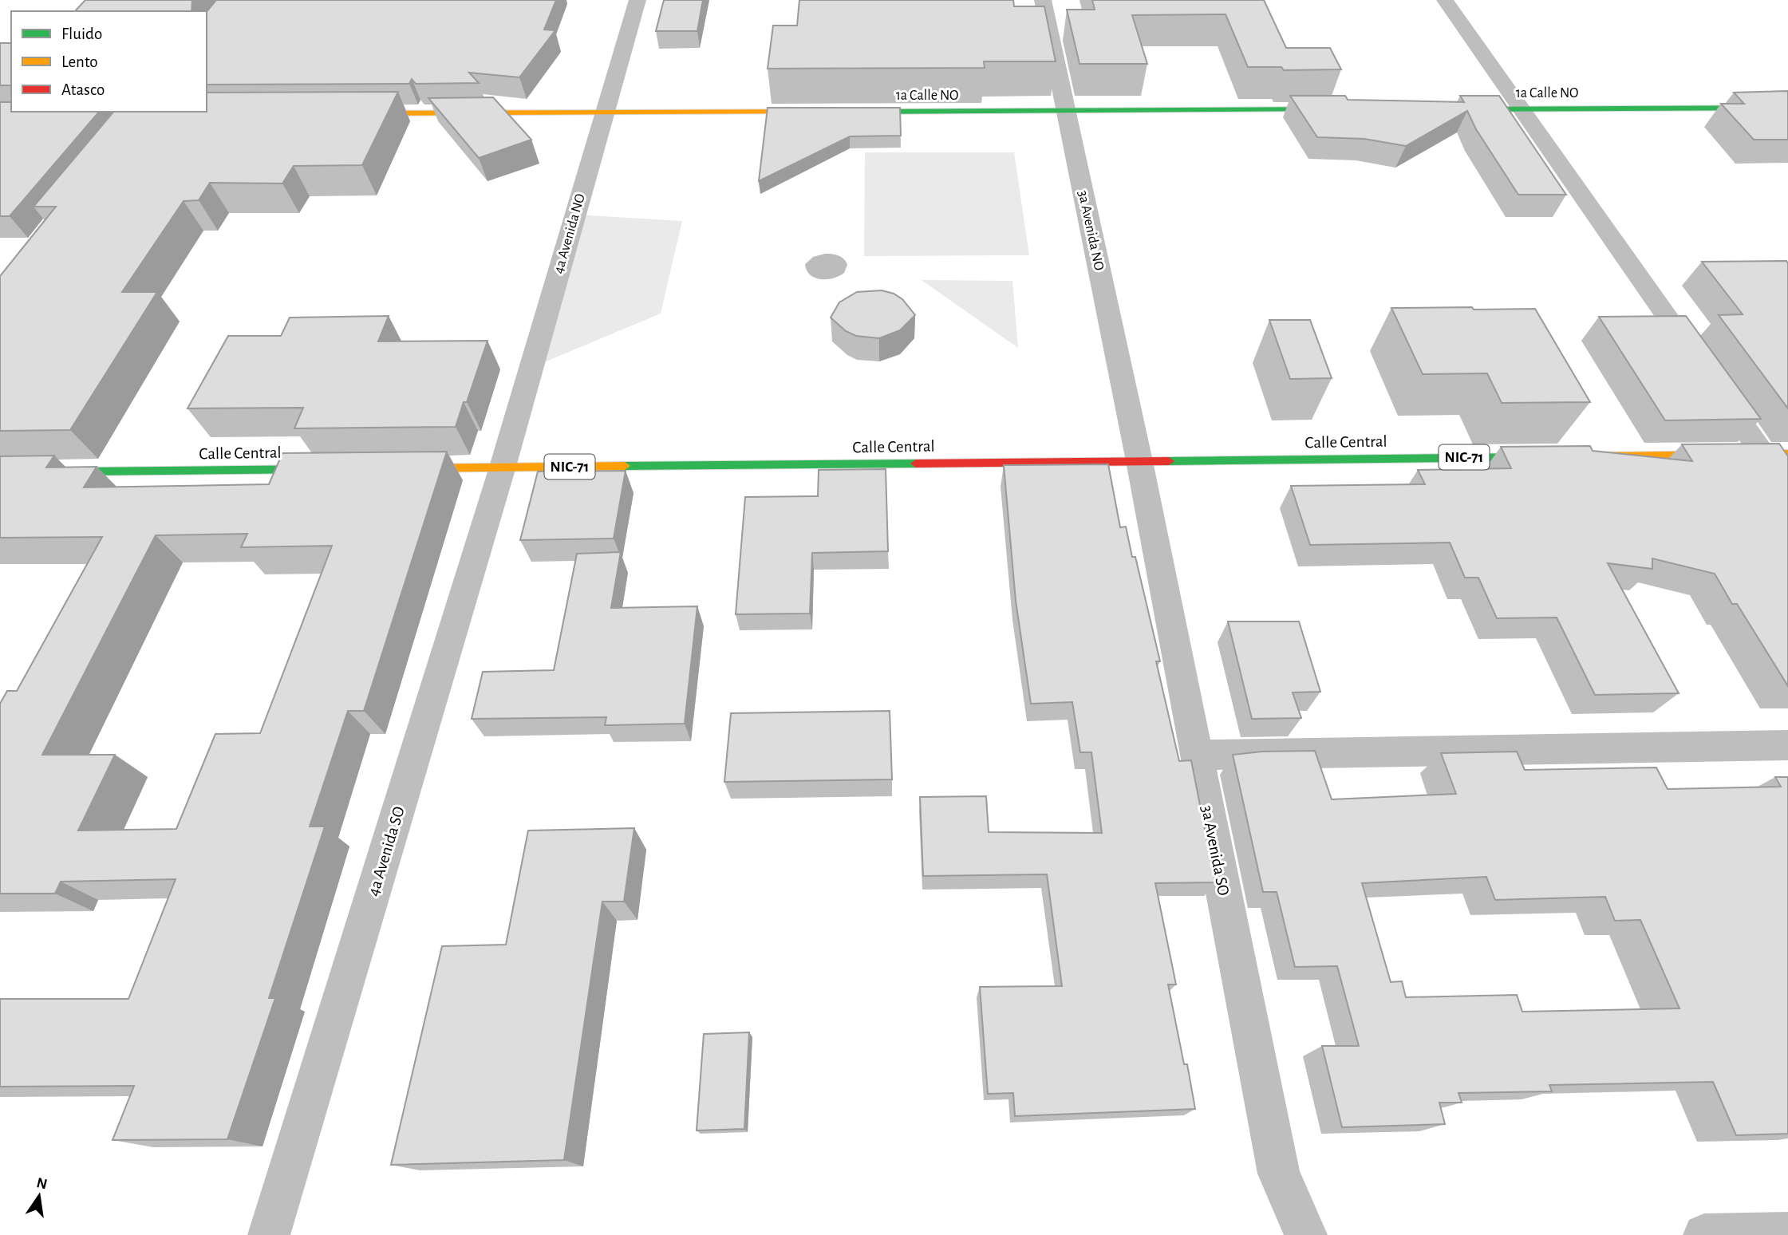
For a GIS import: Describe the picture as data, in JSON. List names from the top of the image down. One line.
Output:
{"streets":{"highway":["1a Calle NO","Calle Central","NIC-71"],"street":["3a Avenida NO","4a Avenida NO","3a Avenida SO","4a Avenida SO"]},"crossings":[["1a Calle NO","3a Avenida NO"],["3a Avenida NO","Calle Central"],["3a Avenida NO","3a Avenida SO"],["4a Avenida NO","Calle Central"],["4a Avenida NO","4a Avenida SO"],["Calle Central","3a Avenida SO"],["Calle Central","4a Avenida SO"]],"legend":["Fluido","Lento","Atasco"],"north":"top"}
